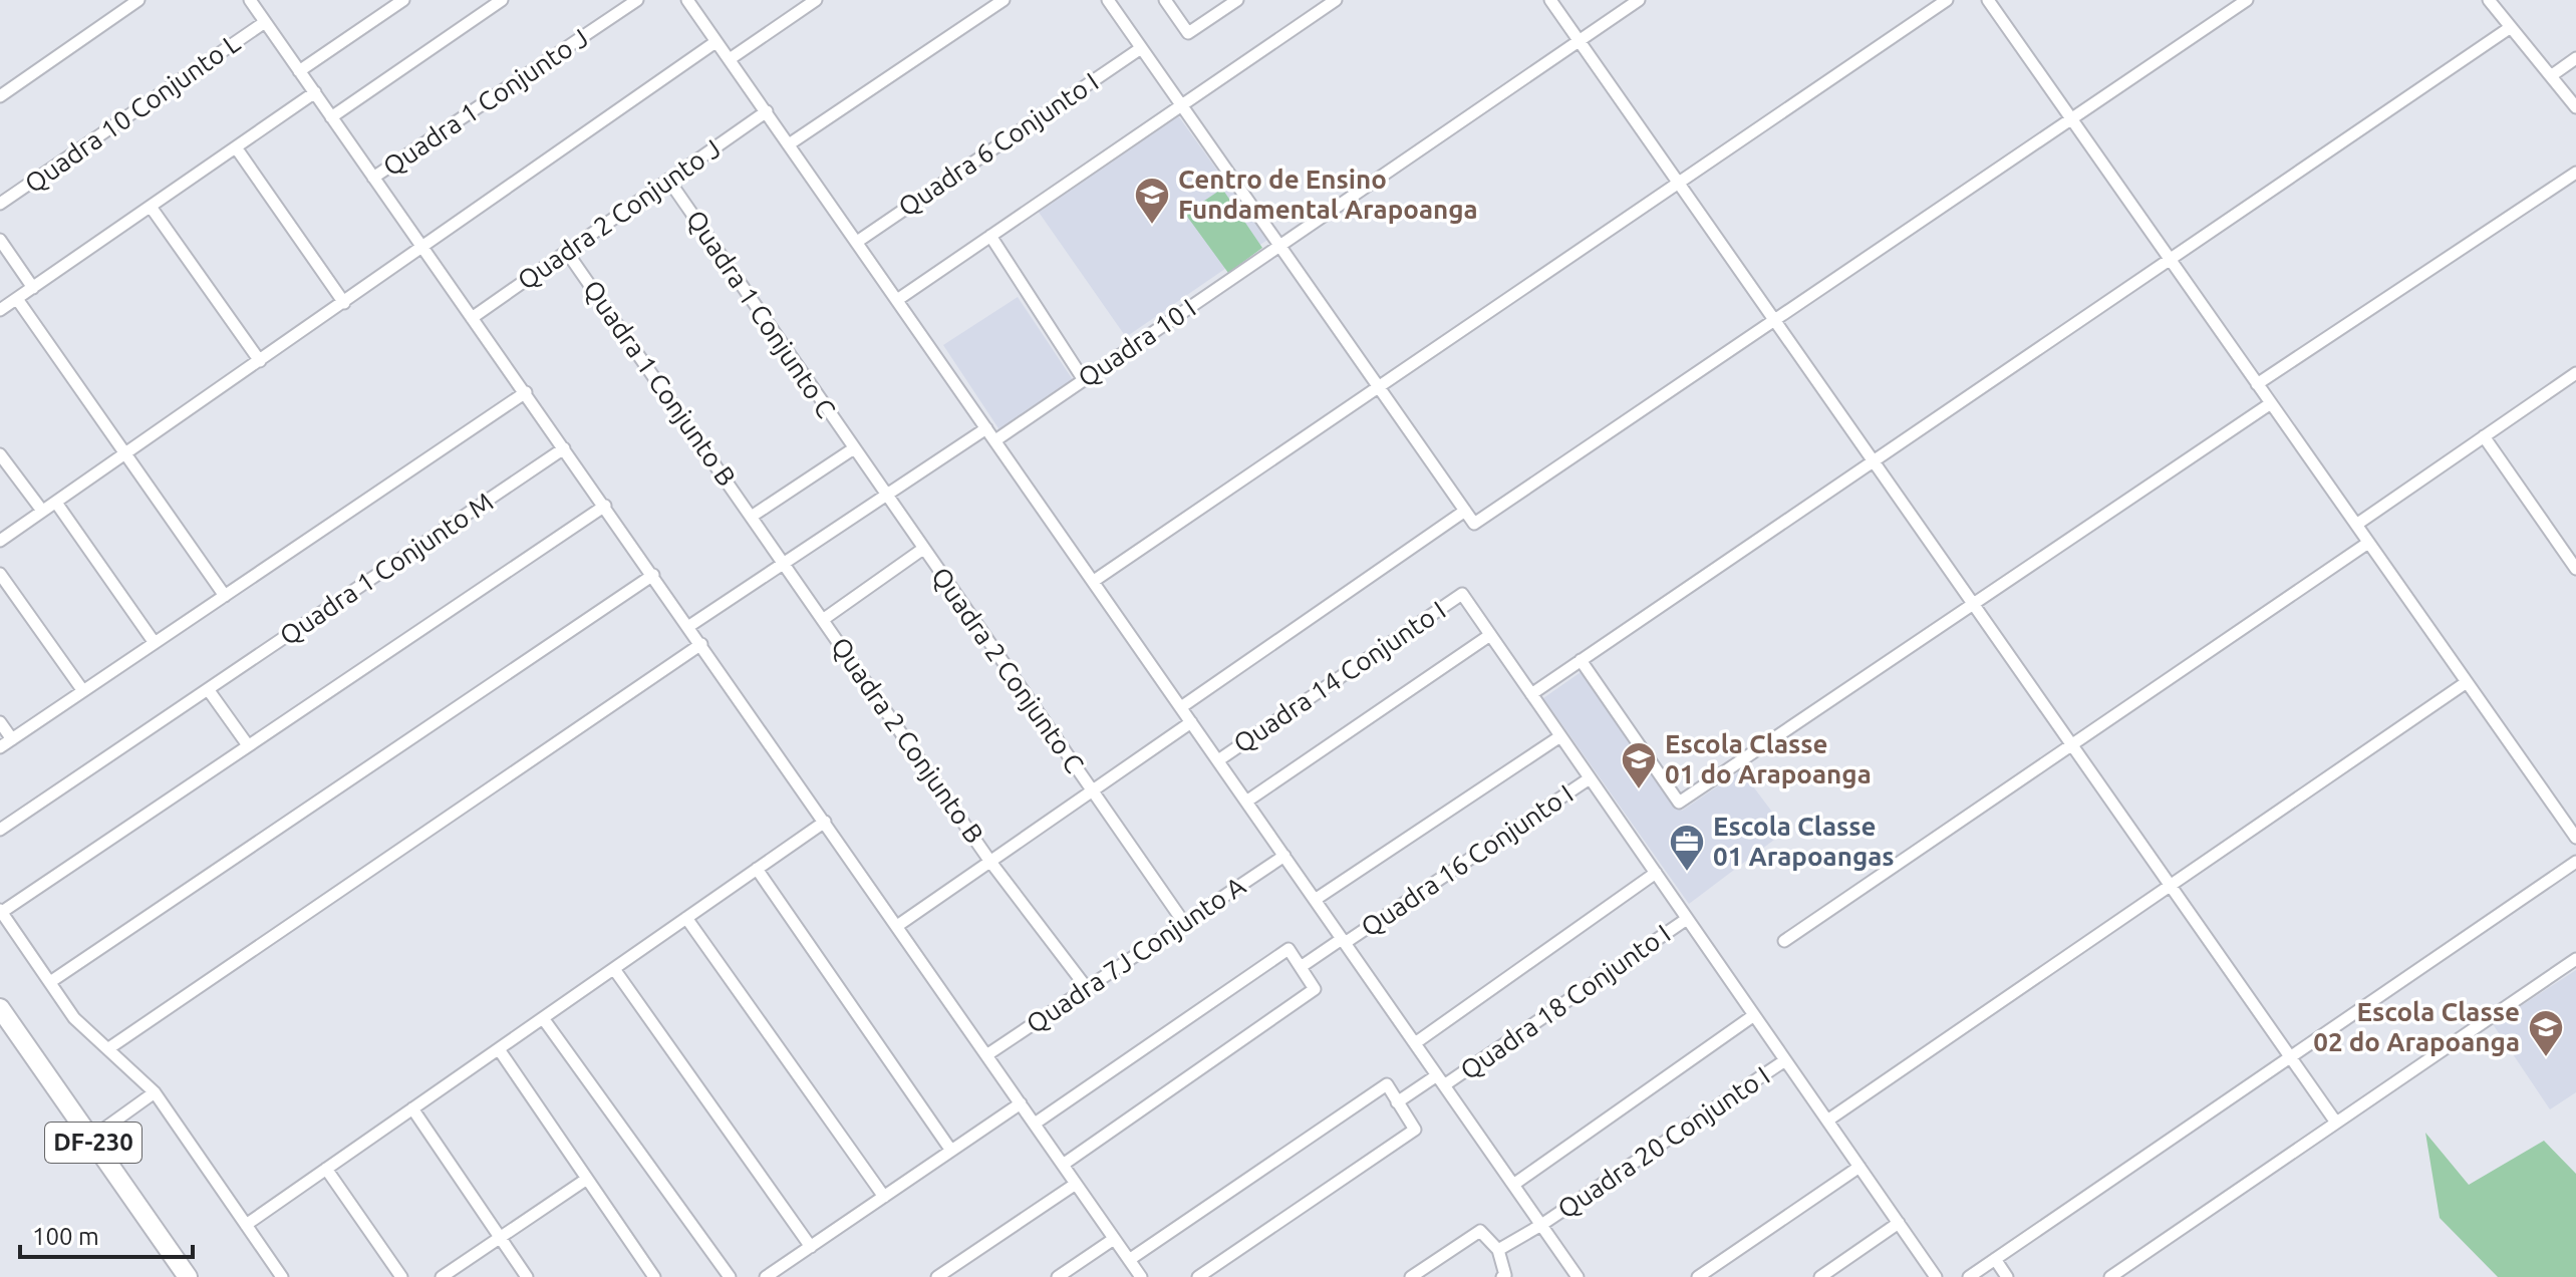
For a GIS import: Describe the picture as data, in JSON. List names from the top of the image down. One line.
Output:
{"streets":{"main road":["DF-230"],"street":["Quadra 1 Conjunto J","Quadra 10 Conjunto L","Quadra 6 Conjunto I","Quadra 2 Conjunto J","Quadra 1 Conjunto C","Quadra 10 I","Quadra 1 Conjunto B","Quadra 1 Conjunto M","Quadra 2 Conjunto C","Quadra 14 Conjunto I","Quadra 2 Conjunto B","Quadra 16 Conjunto I","Quadra 7J Conjunto A","Quadra 18 Conjunto I","Quadra 20 Conjunto I"]},"crossings":[["Quadra 2 Conjunto J","Quadra 1 Conjunto C"],["Quadra 2 Conjunto J","Quadra 1 Conjunto B"],["Quadra 1 Conjunto C","Quadra 2 Conjunto C"],["Quadra 1 Conjunto B","Quadra 2 Conjunto B"],["Quadra 2 Conjunto C","Quadra 7J Conjunto A"],["Quadra 2 Conjunto B","Quadra 7J Conjunto A"]],"places":{"school or university":["Centro de Ensino Fundamental Arapoanga","Escola Classe 01 do Arapoanga","Escola Classe 02 do Arapoanga"],"office":["Escola Classe 01 Arapoangas"]},"scale_bar":"100 m"}
